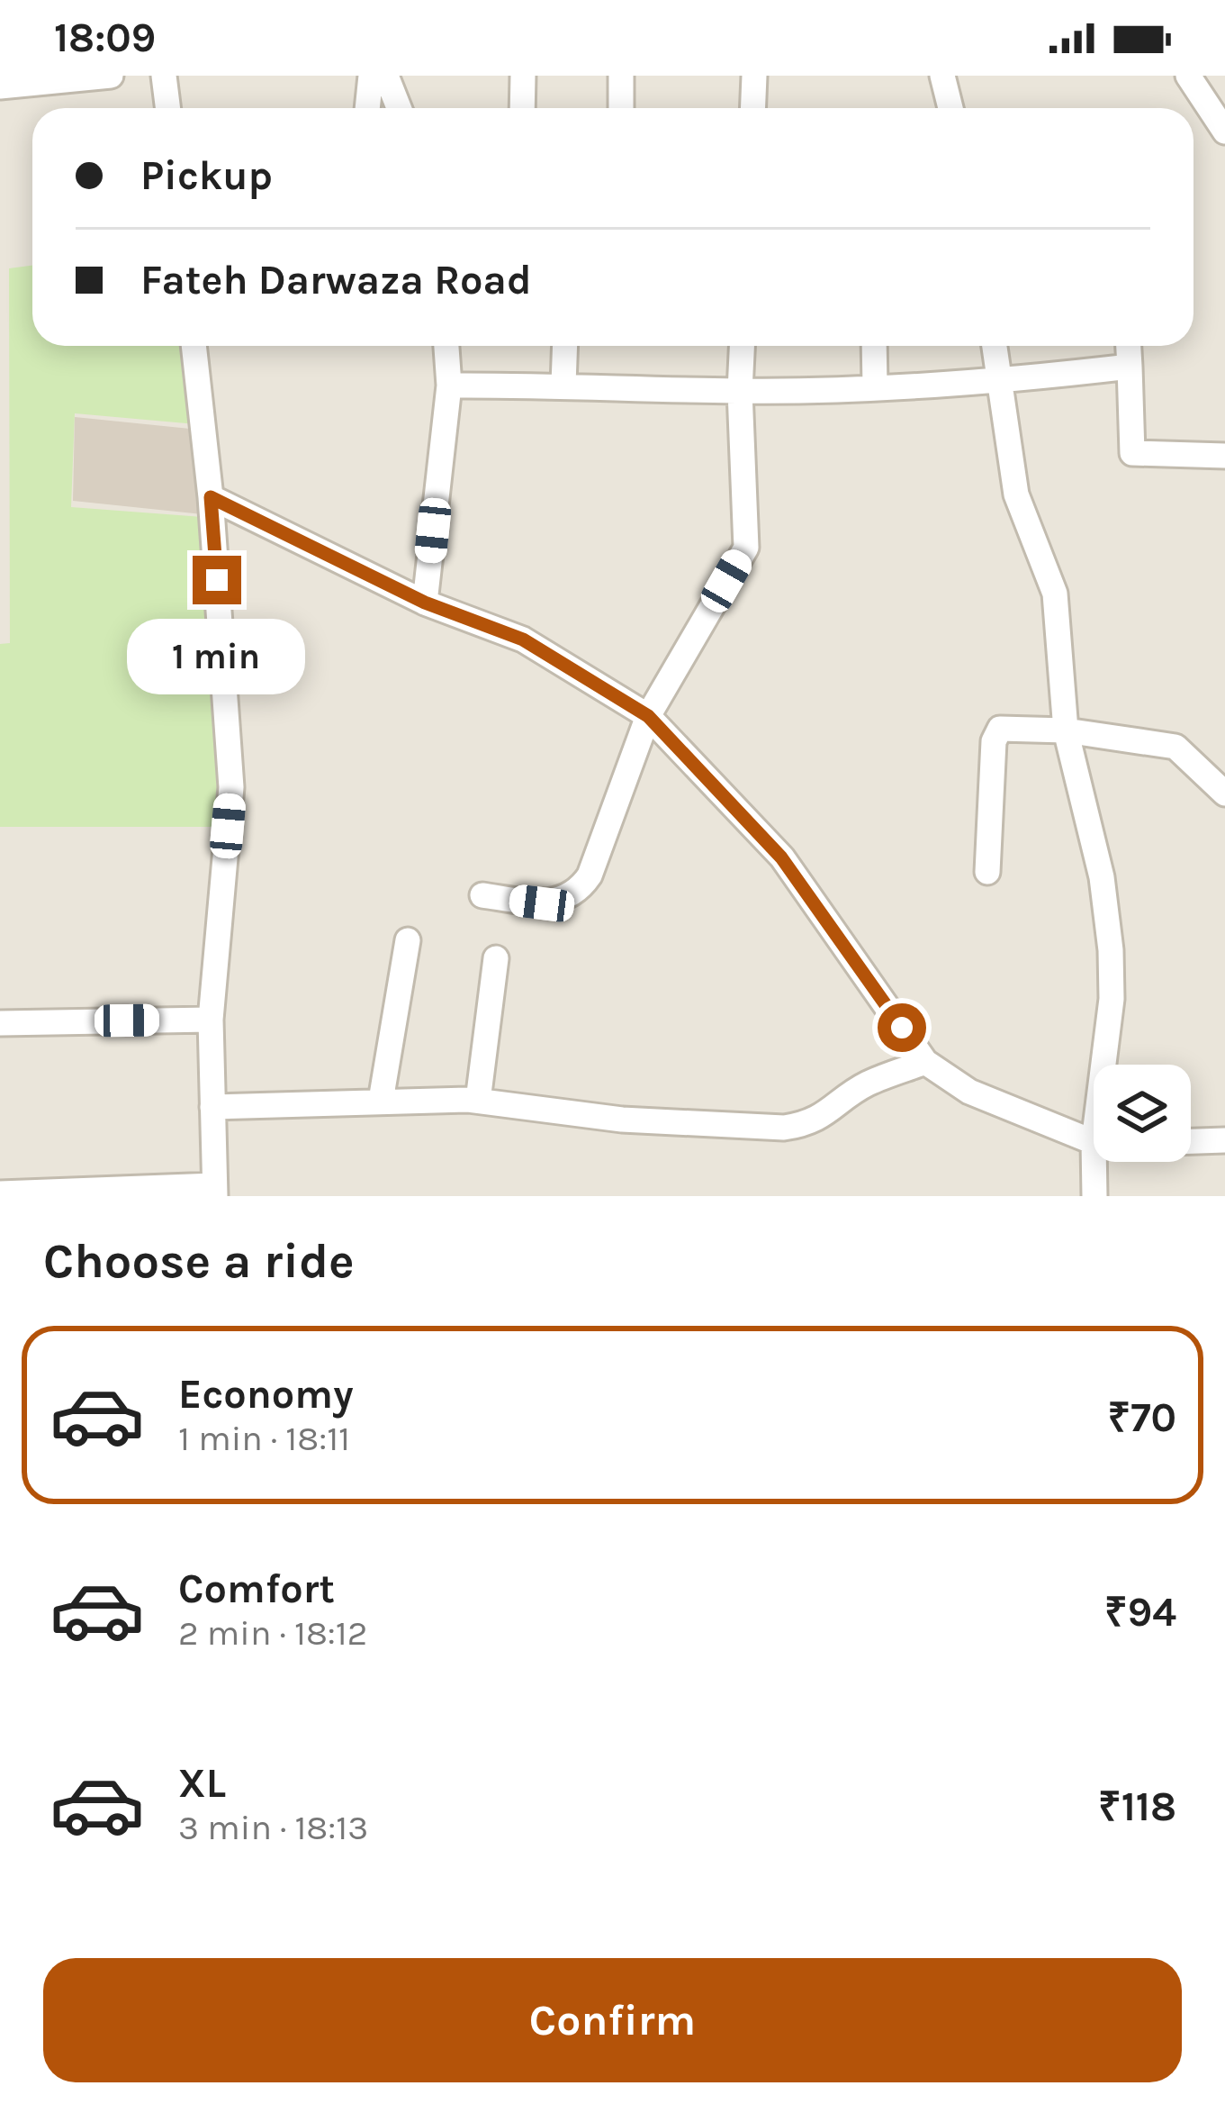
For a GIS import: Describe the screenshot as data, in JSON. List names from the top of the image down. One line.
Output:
{"page":{"status":"18:09","banner":["Pickup","Fateh Darwaza Road"],"bubble":"1 min","heading":"Choose a ride","list":[{"name":"Economy","note":"1 min · 18:11","value":"₹70"},{"name":"Comfort","note":"2 min · 18:12","value":"₹94"},{"name":"XL","note":"3 min · 18:13","value":"₹118"}],"buttons":"Confirm"}}
